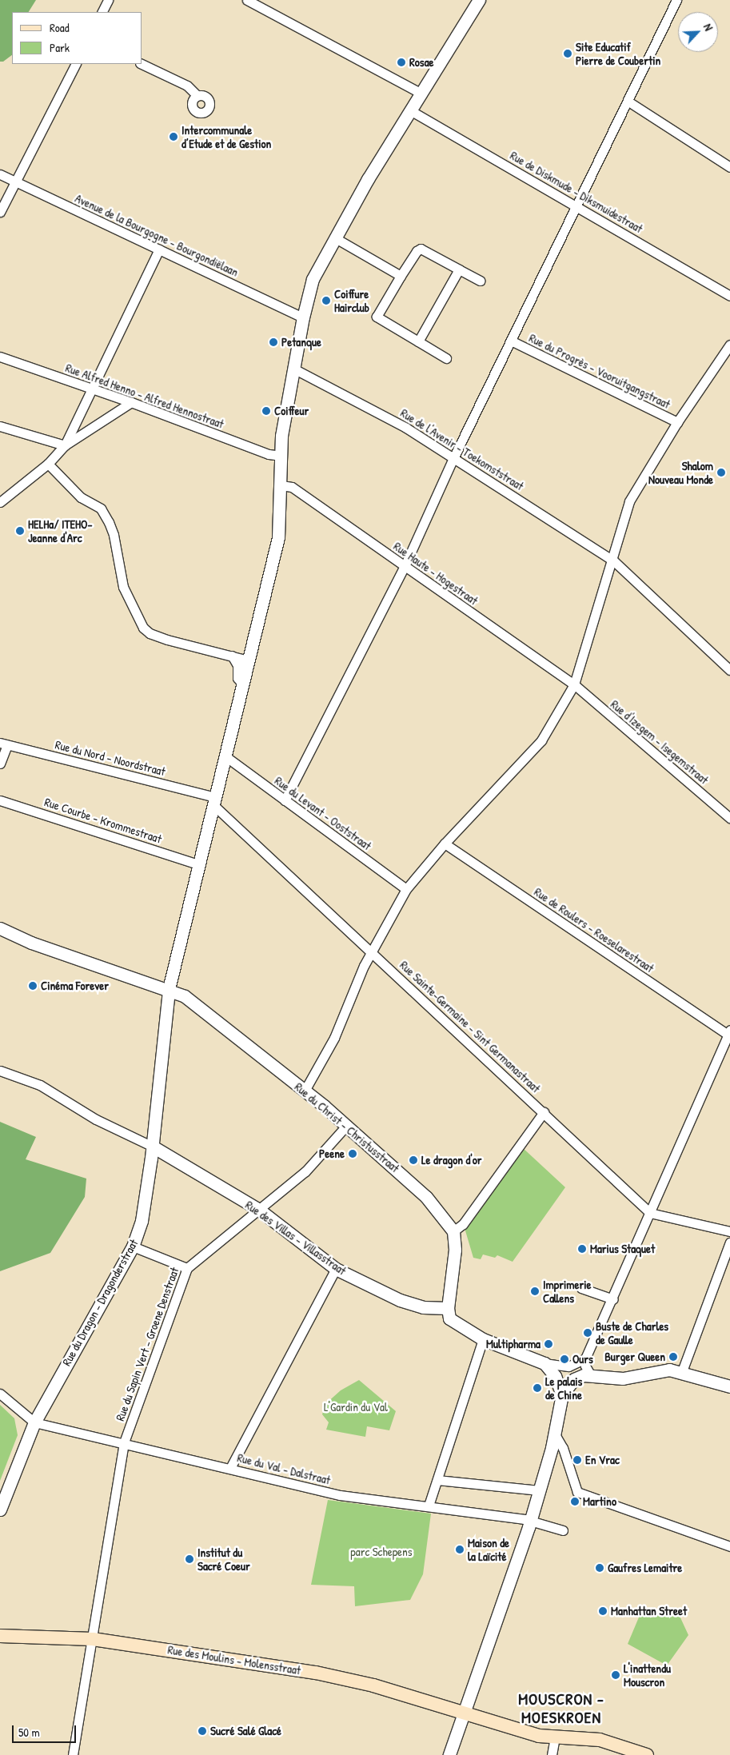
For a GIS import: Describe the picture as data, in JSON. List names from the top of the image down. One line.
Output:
{"streets":{"main road":["Rue des Moulins - Molensstraat"],"street":["Rue de Diskmude - Diksmuidestraat","Avenue de la Bourgogne - Bourgondiëlaan","Rue du Progrès - Vooruitgangstraat","Rue Alfred Henno - Alfred Hennostraat","Rue de l'Avenir - Toekomststraat","Rue Haute - Hogestraat","Rue d'Izegem - Isegemstraat","Rue du Nord - Noordstraat","Rue du Levant - Ooststraat","Rue Courbe - Krommestraat","Rue de Roulers - Roeselarestraat","Rue Sainte-Germaine - Sint Germanastraat","Rue du Christ - Christusstraat","Rue des Villas - Villasstraat","Rue du Dragon - Dragonderstraat","Rue du Sapin Vert - Groene Denstraat","Rue du Val - Dalstraat"]},"crossings":[["Rue de Diskmude - Diksmuidestraat","Rue du Dragon - Dragonderstraat"],["Avenue de la Bourgogne - Bourgondiëlaan","Rue du Dragon - Dragonderstraat"],["Rue Alfred Henno - Alfred Hennostraat","Rue du Dragon - Dragonderstraat"],["Rue de l'Avenir - Toekomststraat","Rue du Dragon - Dragonderstraat"],["Rue Haute - Hogestraat","Rue d'Izegem - Isegemstraat"],["Rue Haute - Hogestraat","Rue du Dragon - Dragonderstraat"],["Rue du Nord - Noordstraat","Rue Sainte-Germaine - Sint Germanastraat"],["Rue du Nord - Noordstraat","Rue du Dragon - Dragonderstraat"],["Rue du Levant - Ooststraat","Rue du Dragon - Dragonderstraat"],["Rue Courbe - Krommestraat","Rue du Dragon - Dragonderstraat"],["Rue Sainte-Germaine - Sint Germanastraat","Rue du Dragon - Dragonderstraat"],["Rue du Christ - Christusstraat","Rue du Dragon - Dragonderstraat"],["Rue du Christ - Christusstraat","Rue du Sapin Vert - Groene Denstraat"],["Rue des Villas - Villasstraat","Rue du Dragon - Dragonderstraat"],["Rue des Villas - Villasstraat","Rue du Sapin Vert - Groene Denstraat"],["Rue du Dragon - Dragonderstraat","Rue du Val - Dalstraat"],["Rue du Sapin Vert - Groene Denstraat","Rue du Val - Dalstraat"],["Rue du Sapin Vert - Groene Denstraat","Rue des Moulins - Molensstraat"]],"districts":["MOUSCRON - MOESKROEN"],"parks":["L'Gardin du Val","parc Schepens"],"places":["Site Educatif Pierre de Coubertin","Rosae","Intercommunale d’Etude et de Gestion","Coiffure Hairclub","Petanque","Coiffeur","Shalom Nouveau Monde","HELHa/ ITEHO- Jeanne d'Arc","Cinéma Forever","Peene","Le dragon d'or","Marius Staquet","Imprimerie Callens","Buste de Charles de Gaulle","Multipharma","Burger Queen","Ours","Le palais de Chine","En Vrac","Martino","Maison de la Laïcité","Institut du Sacré Coeur","Gaufres Lemaitre","Manhattan Street","L'inattendu Mouscron","Sucré Salé Glacé"],"legend":["Road","Park"],"scale_bar":"50 m","north":"top right"}
